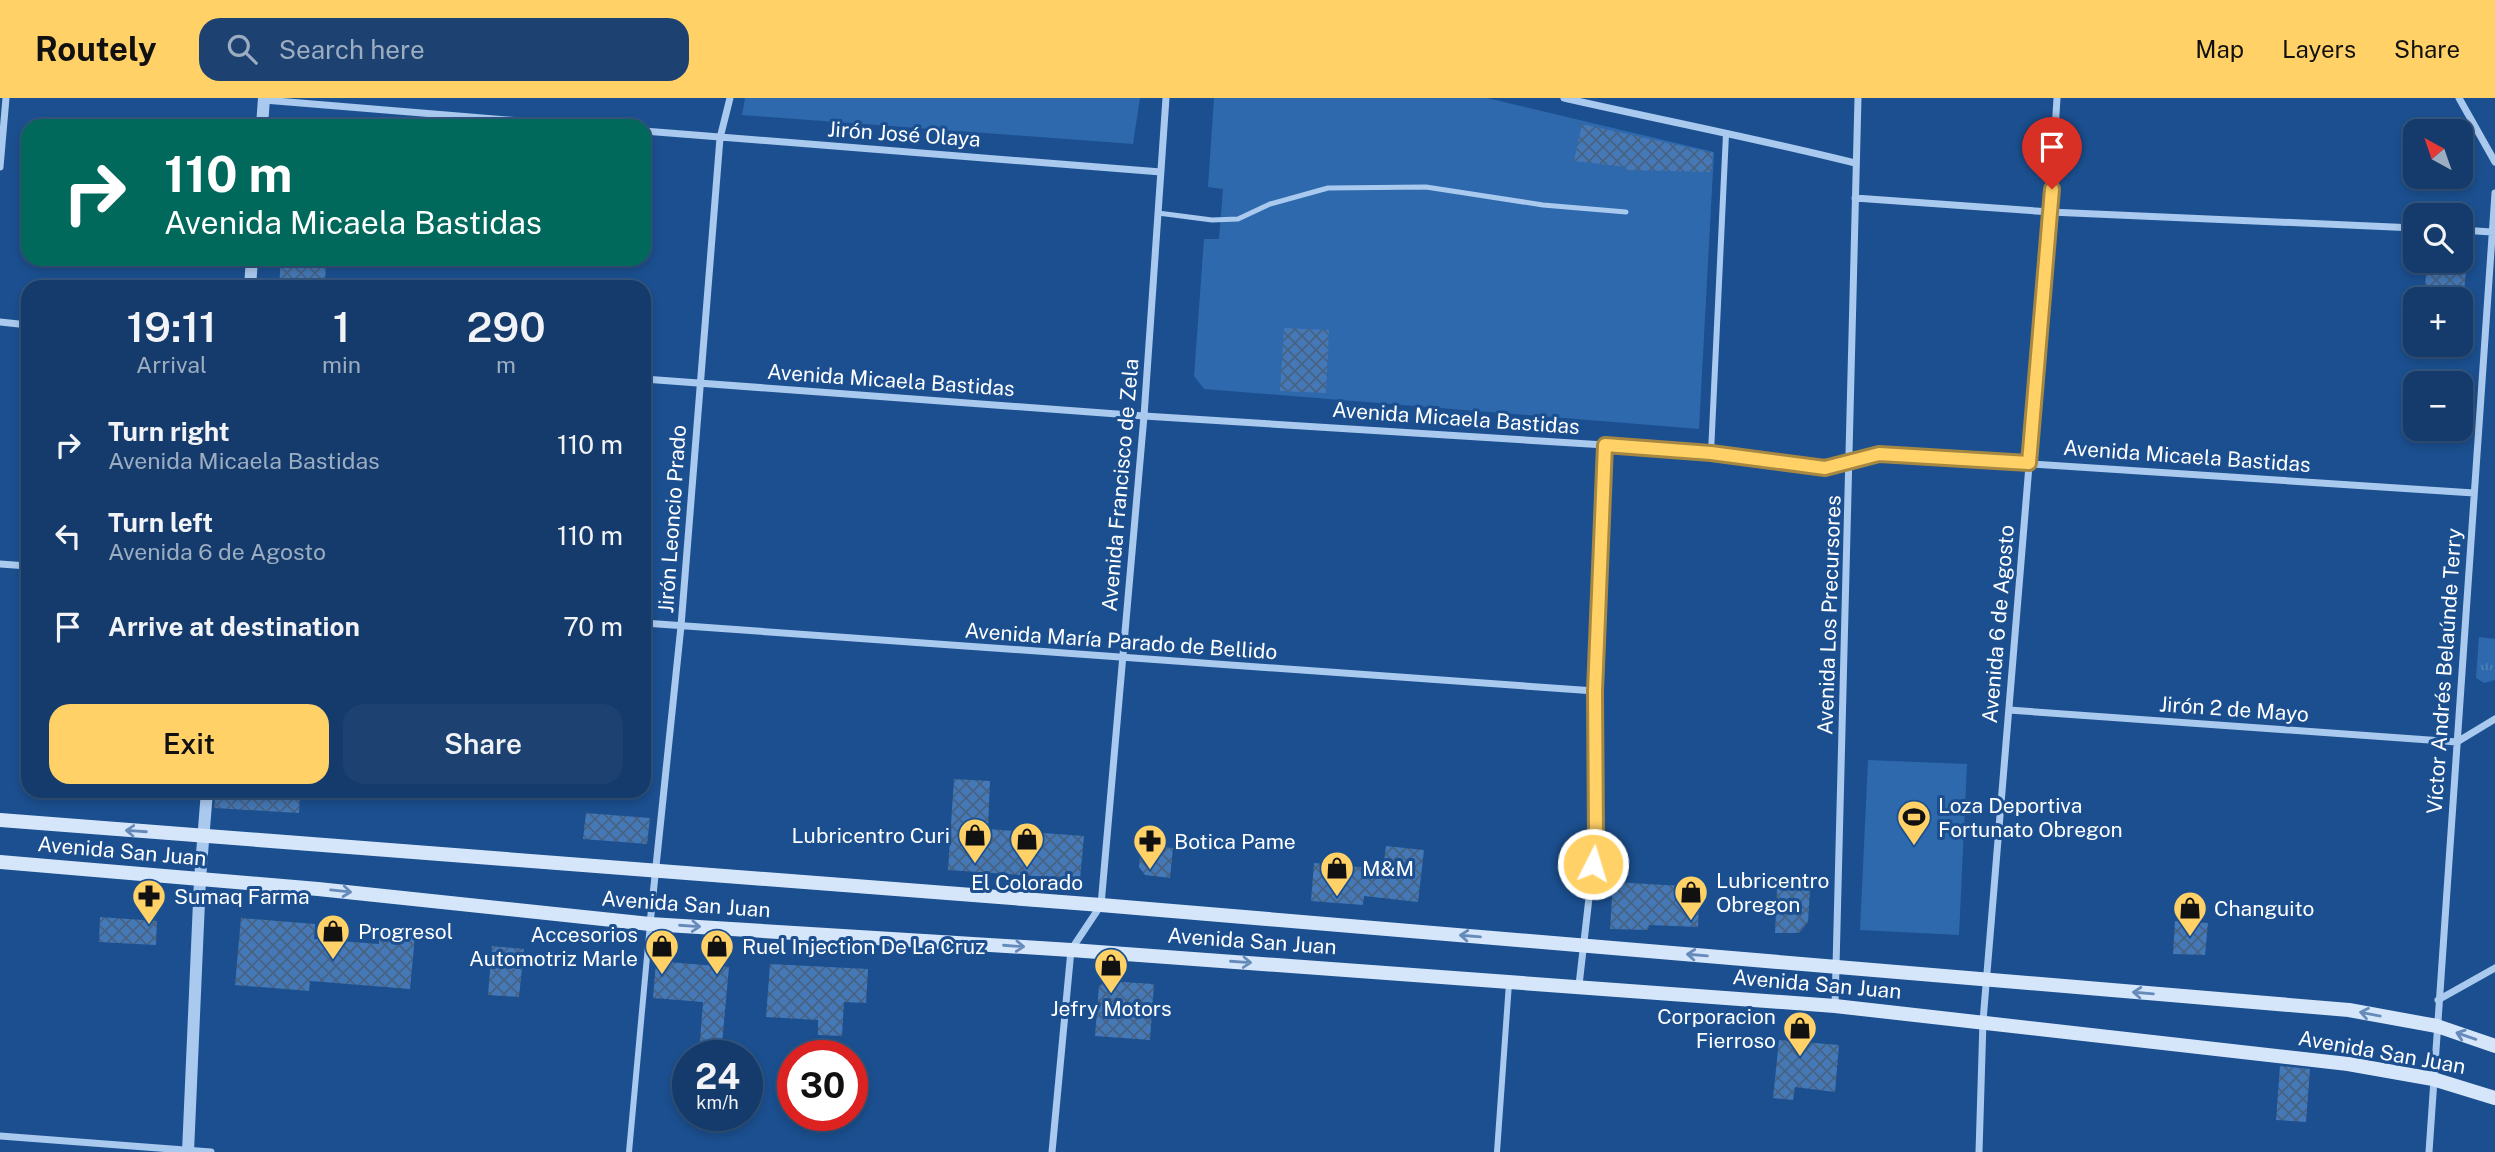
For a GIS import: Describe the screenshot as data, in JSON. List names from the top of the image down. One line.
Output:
{"streets":{"main road":["Avenida San Juan"],"street":["Jirón José Olaya","Avenida Micaela Bastidas","Avenida Francisco de Zela","Jirón Leoncio Prado","Avenida Los Precursores","Avenida 6 de Agosto","Avenida María Parado de Bellido","Víctor Andrés Belaúnde Terry","Jirón 2 de Mayo"]},"crossings":[["Jirón José Olaya","Avenida Francisco de Zela"],["Jirón José Olaya","Jirón Leoncio Prado"],["Avenida Micaela Bastidas","Avenida Francisco de Zela"],["Avenida Micaela Bastidas","Jirón Leoncio Prado"],["Avenida Micaela Bastidas","Avenida Los Precursores"],["Avenida Micaela Bastidas","Avenida 6 de Agosto"],["Avenida Micaela Bastidas","Víctor Andrés Belaúnde Terry"],["Avenida Francisco de Zela","Avenida María Parado de Bellido"],["Avenida Francisco de Zela","Avenida San Juan"],["Jirón Leoncio Prado","Avenida María Parado de Bellido"],["Jirón Leoncio Prado","Avenida San Juan"],["Avenida Los Precursores","Avenida San Juan"],["Avenida 6 de Agosto","Jirón 2 de Mayo"],["Avenida 6 de Agosto","Avenida San Juan"],["Víctor Andrés Belaúnde Terry","Jirón 2 de Mayo"],["Víctor Andrés Belaúnde Terry","Avenida San Juan"]],"places":{"sports":["Loza Deportiva Fortunato Obregon"],"shop":["Lubricentro Curi","El Colorado","M&M","Lubricentro Obregon","Changuito","Progresol","Accesorios Automotriz Marle","Ruel Injection De La Cruz","Jefry Motors","Corporacion Fierroso"],"pharmacy":["Botica Pame","Sumaq Farma"]},"north":"top left","page":{"header":"Routely","search":"Search here","nav":["Map","Layers","Share"],"map_buttons":["+","−"],"turn":["110 m","Avenida Micaela Bastidas"],"eta":["19:11","Arrival","1","min","290","m"],"list":[{"name":"Turn right","note":"Avenida Micaela Bastidas","value":"110 m"},{"name":"Turn left","note":"Avenida 6 de Agosto","value":"110 m"},{"name":"Arrive at destination","value":"70 m"}],"buttons":["Exit","Share"],"speed":"24 km/h","limit":"30"}}
